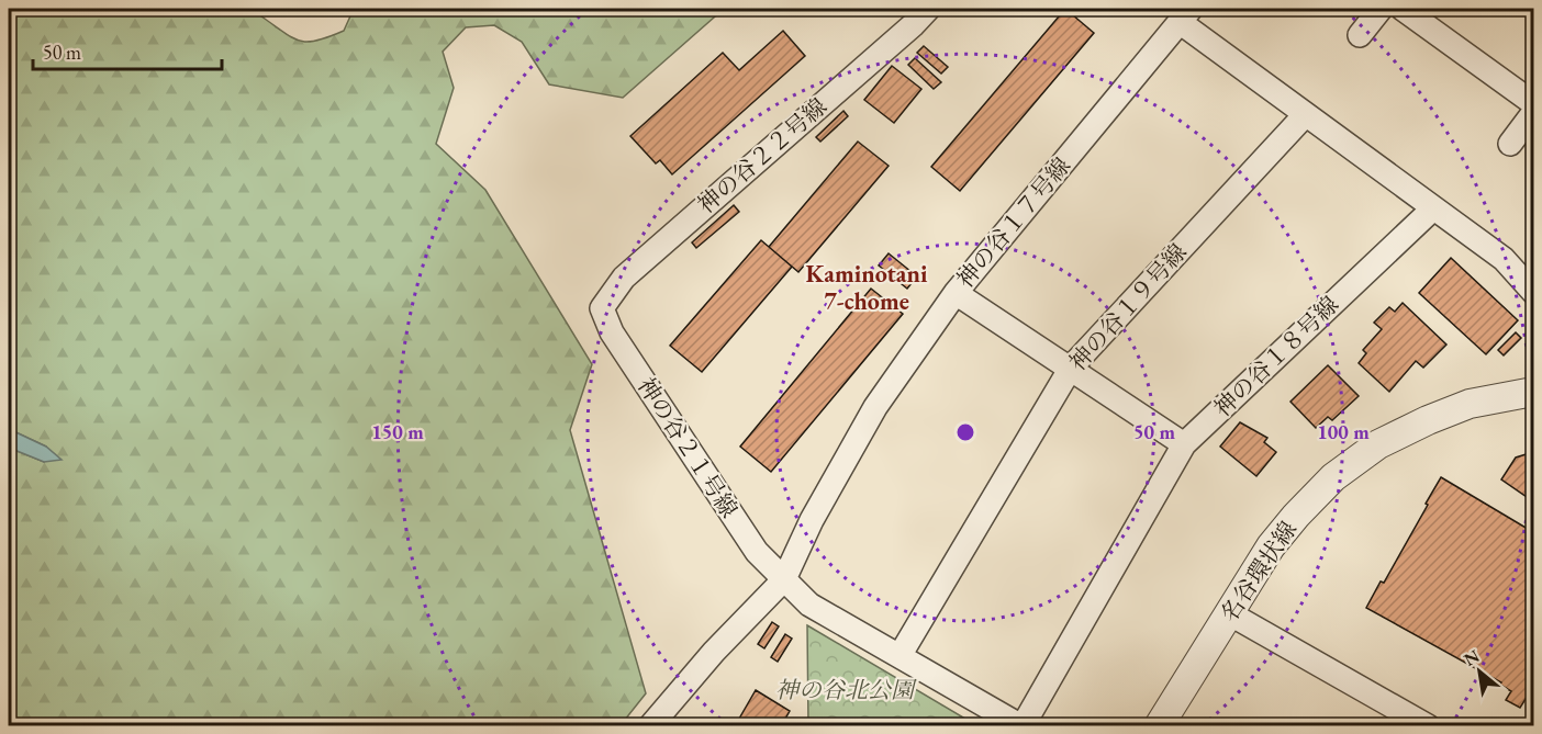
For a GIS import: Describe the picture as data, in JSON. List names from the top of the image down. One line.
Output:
{"streets":{"street":["神の谷２２号線","神の谷１７号線","神の谷１９号線","神の谷１８号線","神の谷２１号線","名谷環状線"]},"crossings":[["神の谷２２号線","神の谷２１号線"],["神の谷１７号線","神の谷１９号線"],["神の谷１７号線","神の谷１８号線"],["神の谷１７号線","神の谷２１号線"]],"districts":["Kaminotani 7-chome"],"parks":["神の谷北公園"],"scale_bar":"50 m","north":"top left","rings":["50 m","100 m","150 m"]}
